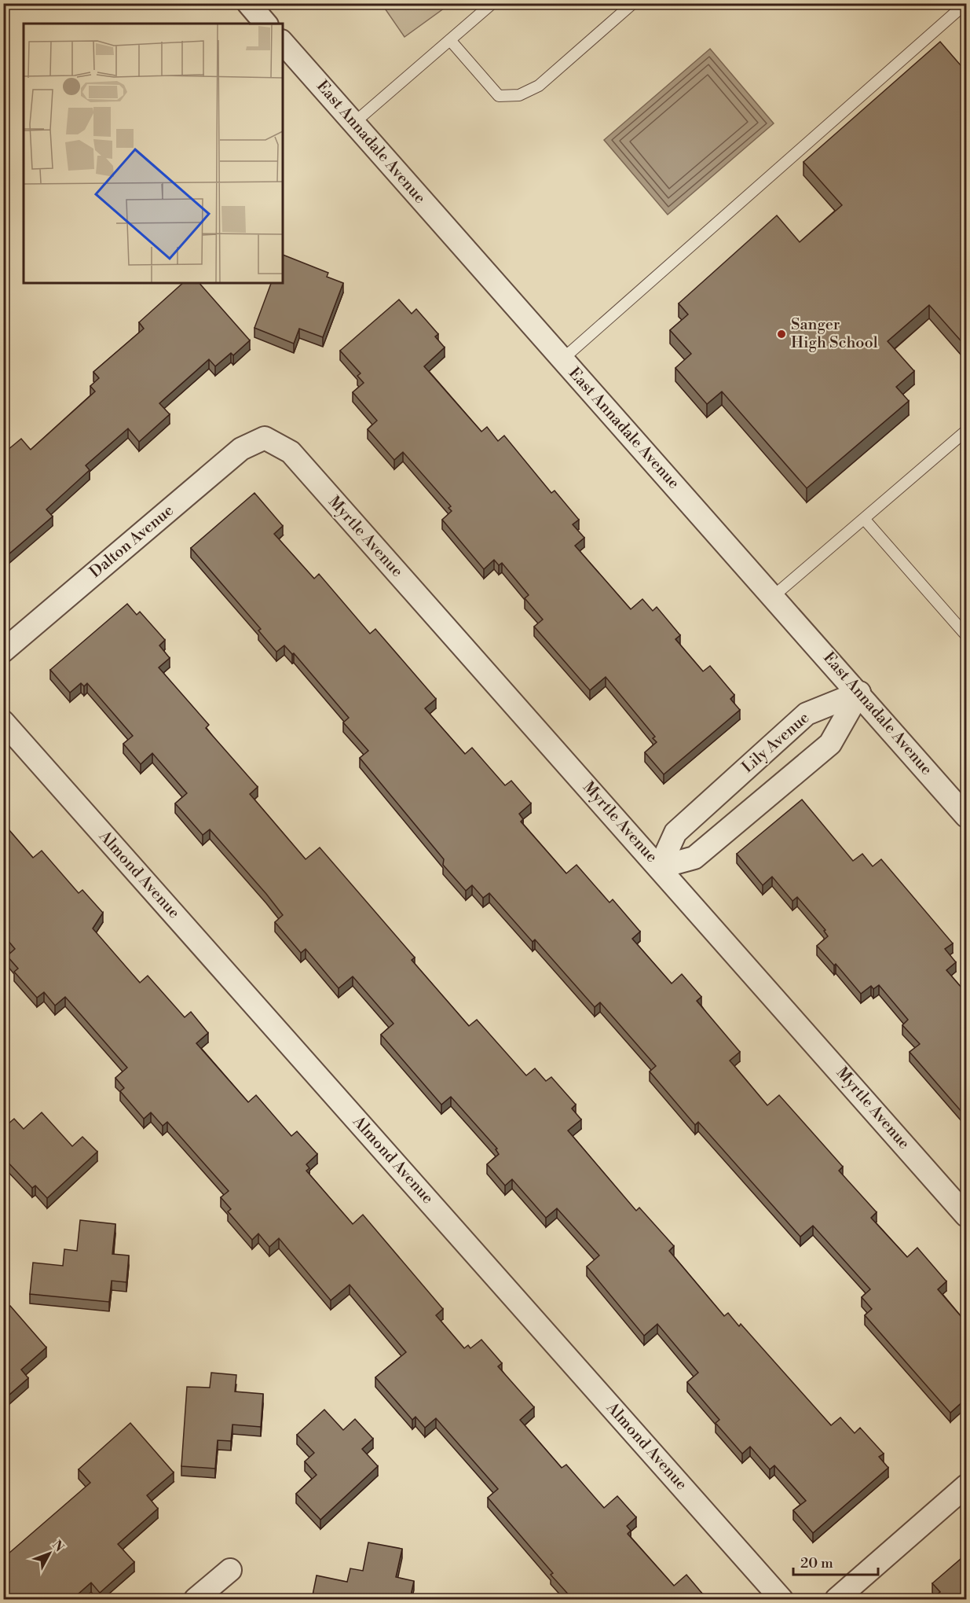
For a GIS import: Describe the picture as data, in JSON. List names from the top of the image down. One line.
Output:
{"streets":{"street":["East Annadale Avenue","Myrtle Avenue","Dalton Avenue","Lily Avenue","Almond Avenue"]},"crossings":[["East Annadale Avenue","Lily Avenue"],["Myrtle Avenue","Dalton Avenue"],["Myrtle Avenue","Lily Avenue"]],"places":["Sanger High School"],"scale_bar":"20 m","north":"top right"}
